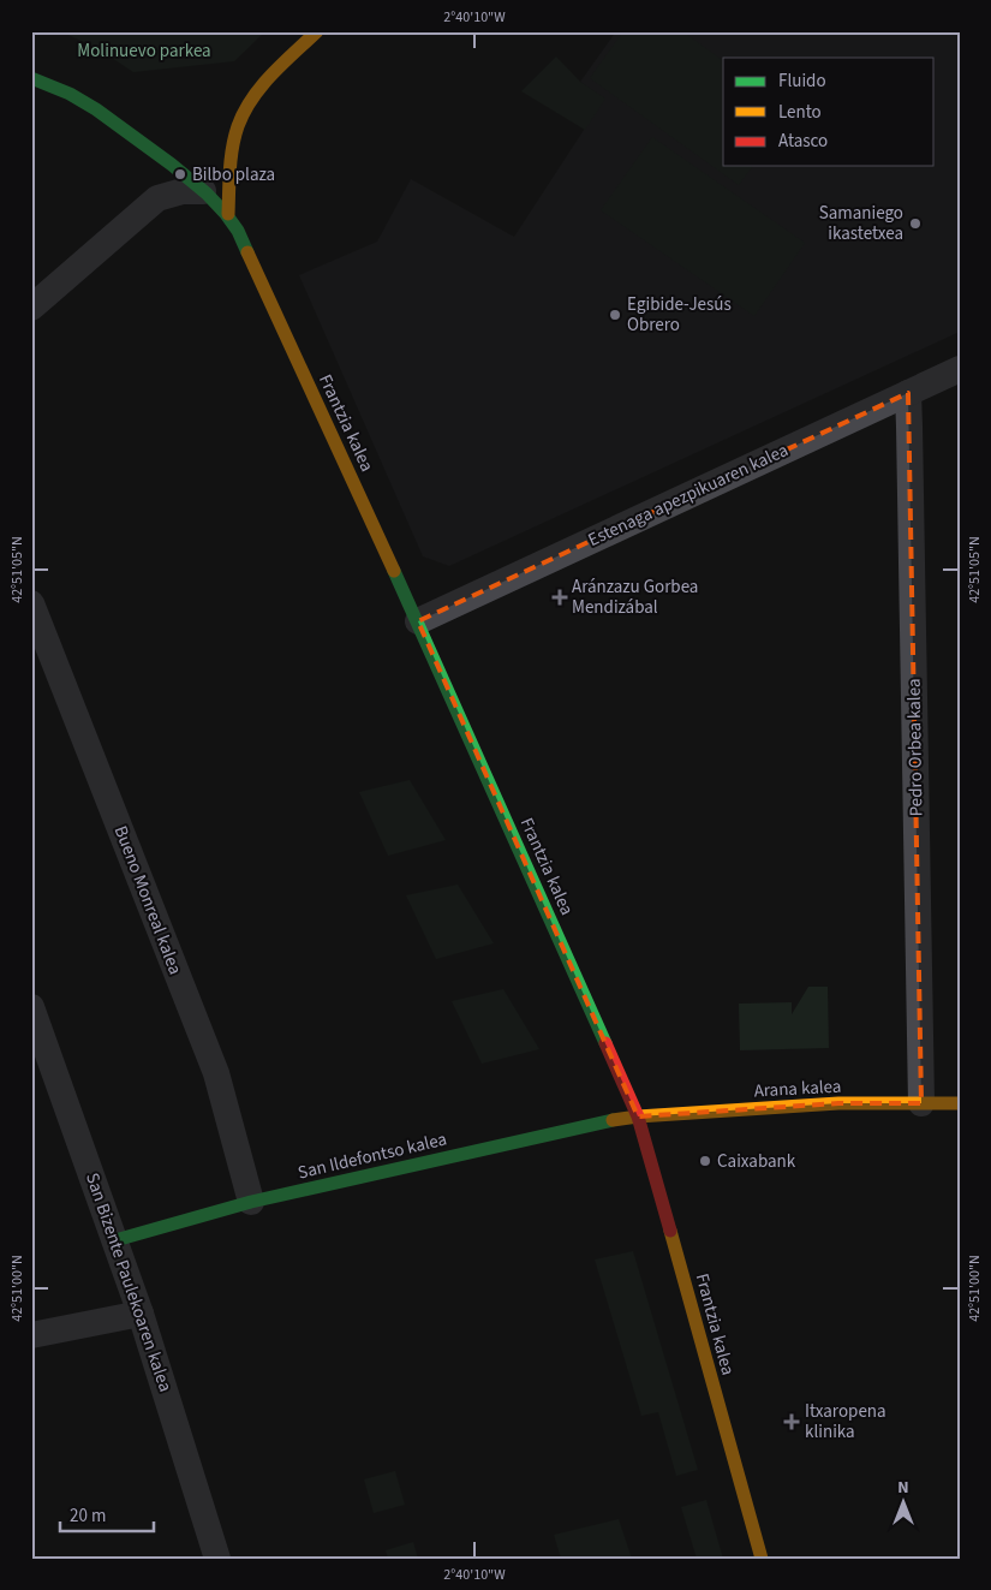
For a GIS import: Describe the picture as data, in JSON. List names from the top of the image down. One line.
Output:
{"streets":{"main road":["Frantzia kalea","Arana kalea","San Ildefontso kalea"],"street":["Estenaga apezpikuaren kalea","Pedro Orbea kalea","Bueno Monreal kalea","San Bizente Paulekoaren kalea"]},"crossings":[["Frantzia kalea","Estenaga apezpikuaren kalea"],["Frantzia kalea","Arana kalea"],["Frantzia kalea","San Ildefontso kalea"],["Estenaga apezpikuaren kalea","Pedro Orbea kalea"],["Pedro Orbea kalea","Arana kalea"],["Bueno Monreal kalea","San Ildefontso kalea"],["Arana kalea","San Ildefontso kalea"],["San Ildefontso kalea","San Bizente Paulekoaren kalea"]],"parks":["Molinuevo parkea"],"places":{"other":["Bilbo plaza","Samaniego ikastetxea","Egibide-Jesús Obrero","Caixabank"],"health":["Aránzazu Gorbea Mendizábal","Itxaropena klinika"]},"legend":["Fluido","Lento","Atasco"],"scale_bar":"20 m","north":"top","coordinates":["2°40'10\"W","42°51'05\"N","42°51'00\"N"]}
